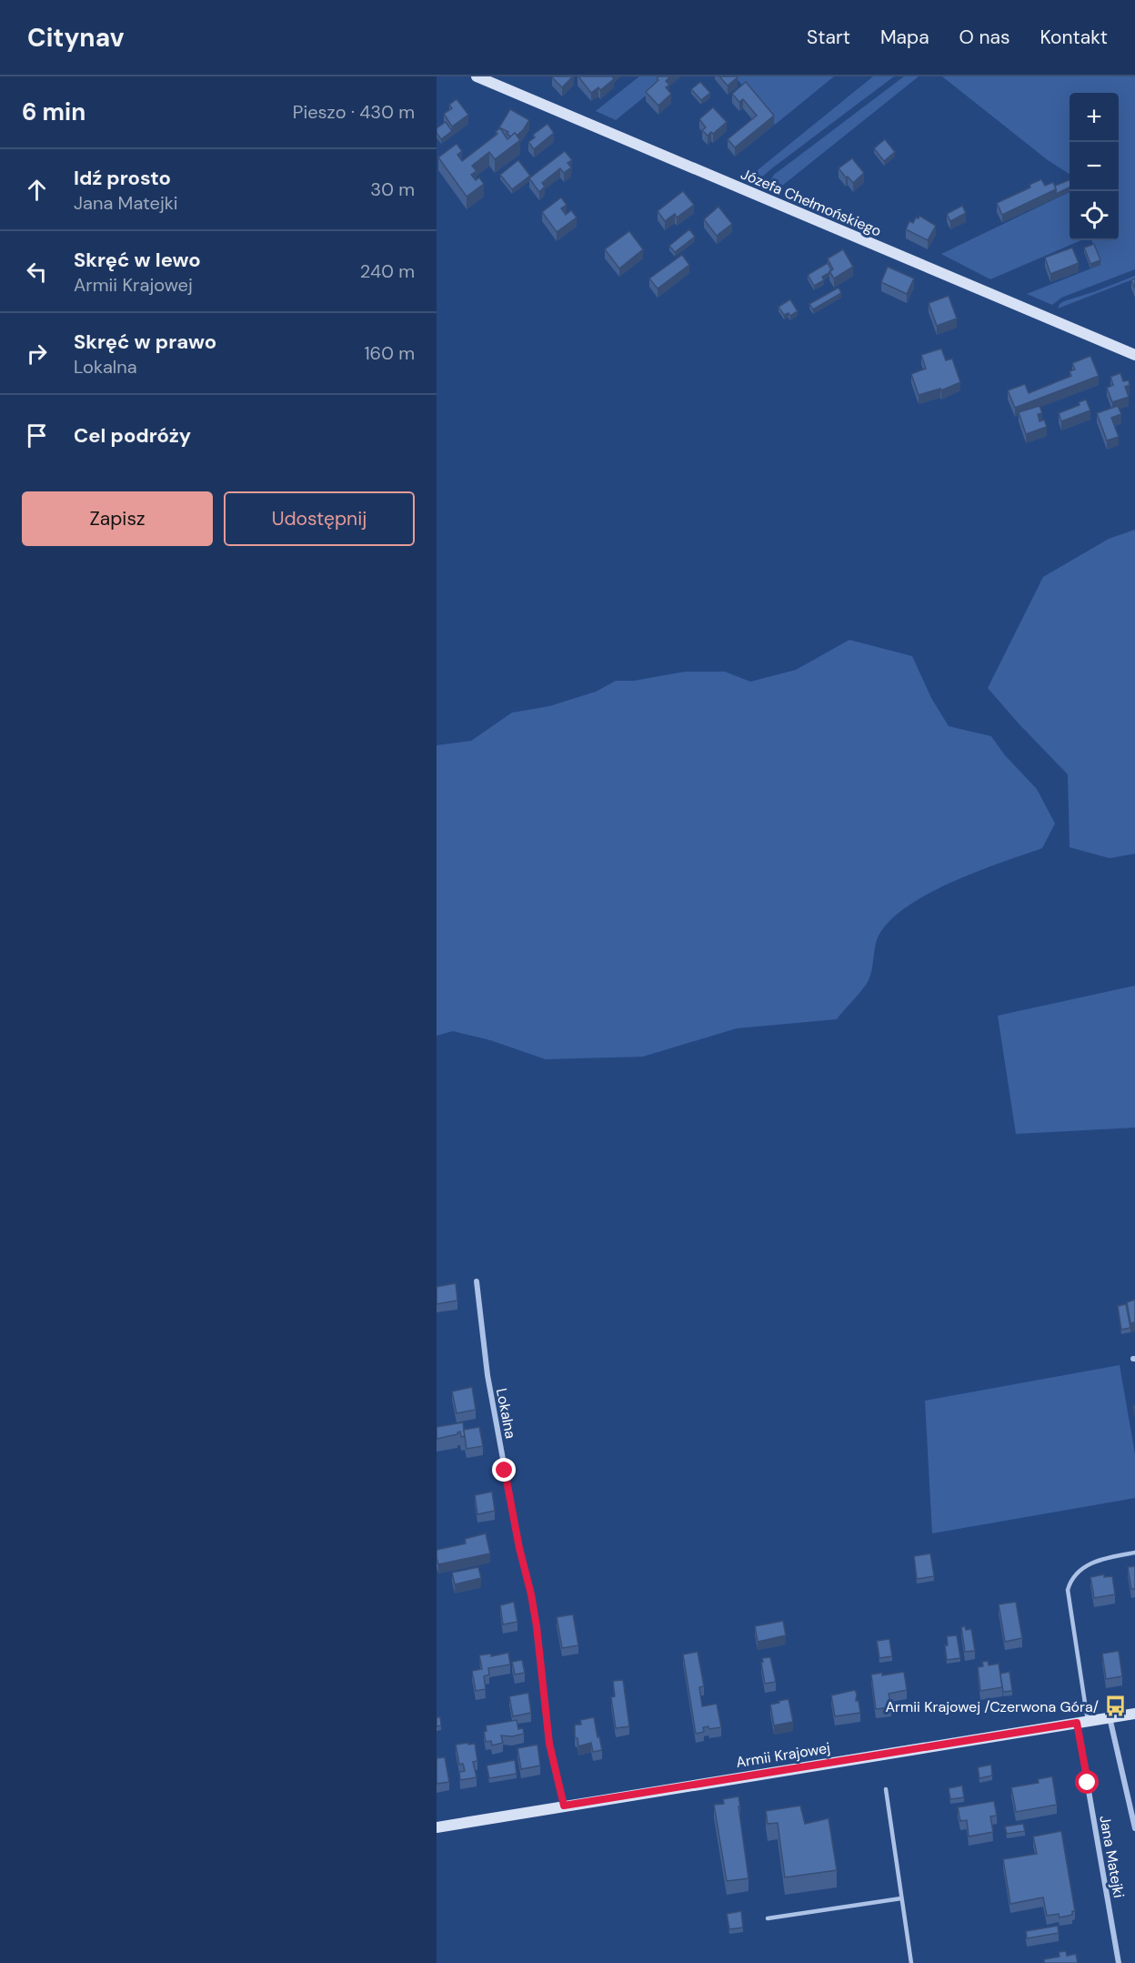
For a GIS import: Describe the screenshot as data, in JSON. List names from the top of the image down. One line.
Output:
{"streets":{"street":["Józefa Chełmońskiego","Lokalna","Armii Krajowej","Jana Matejki"]},"crossings":[["Lokalna","Armii Krajowej"],["Armii Krajowej","Jana Matejki"]],"places":{"bus stop":["Armii Krajowej /Czerwona Góra/"]},"page":{"header":"Citynav","nav":["Start","Mapa","O nas","Kontakt"],"heading":["6 min","Pieszo · 430 m"],"map_buttons":["+","−"],"list":[["Idź prosto","Jana Matejki","30 m"],["Skręć w lewo","Armii Krajowej","240 m"],["Skręć w prawo","Lokalna","160 m"],"Cel podróży"],"buttons":["Zapisz","Udostępnij"]}}
